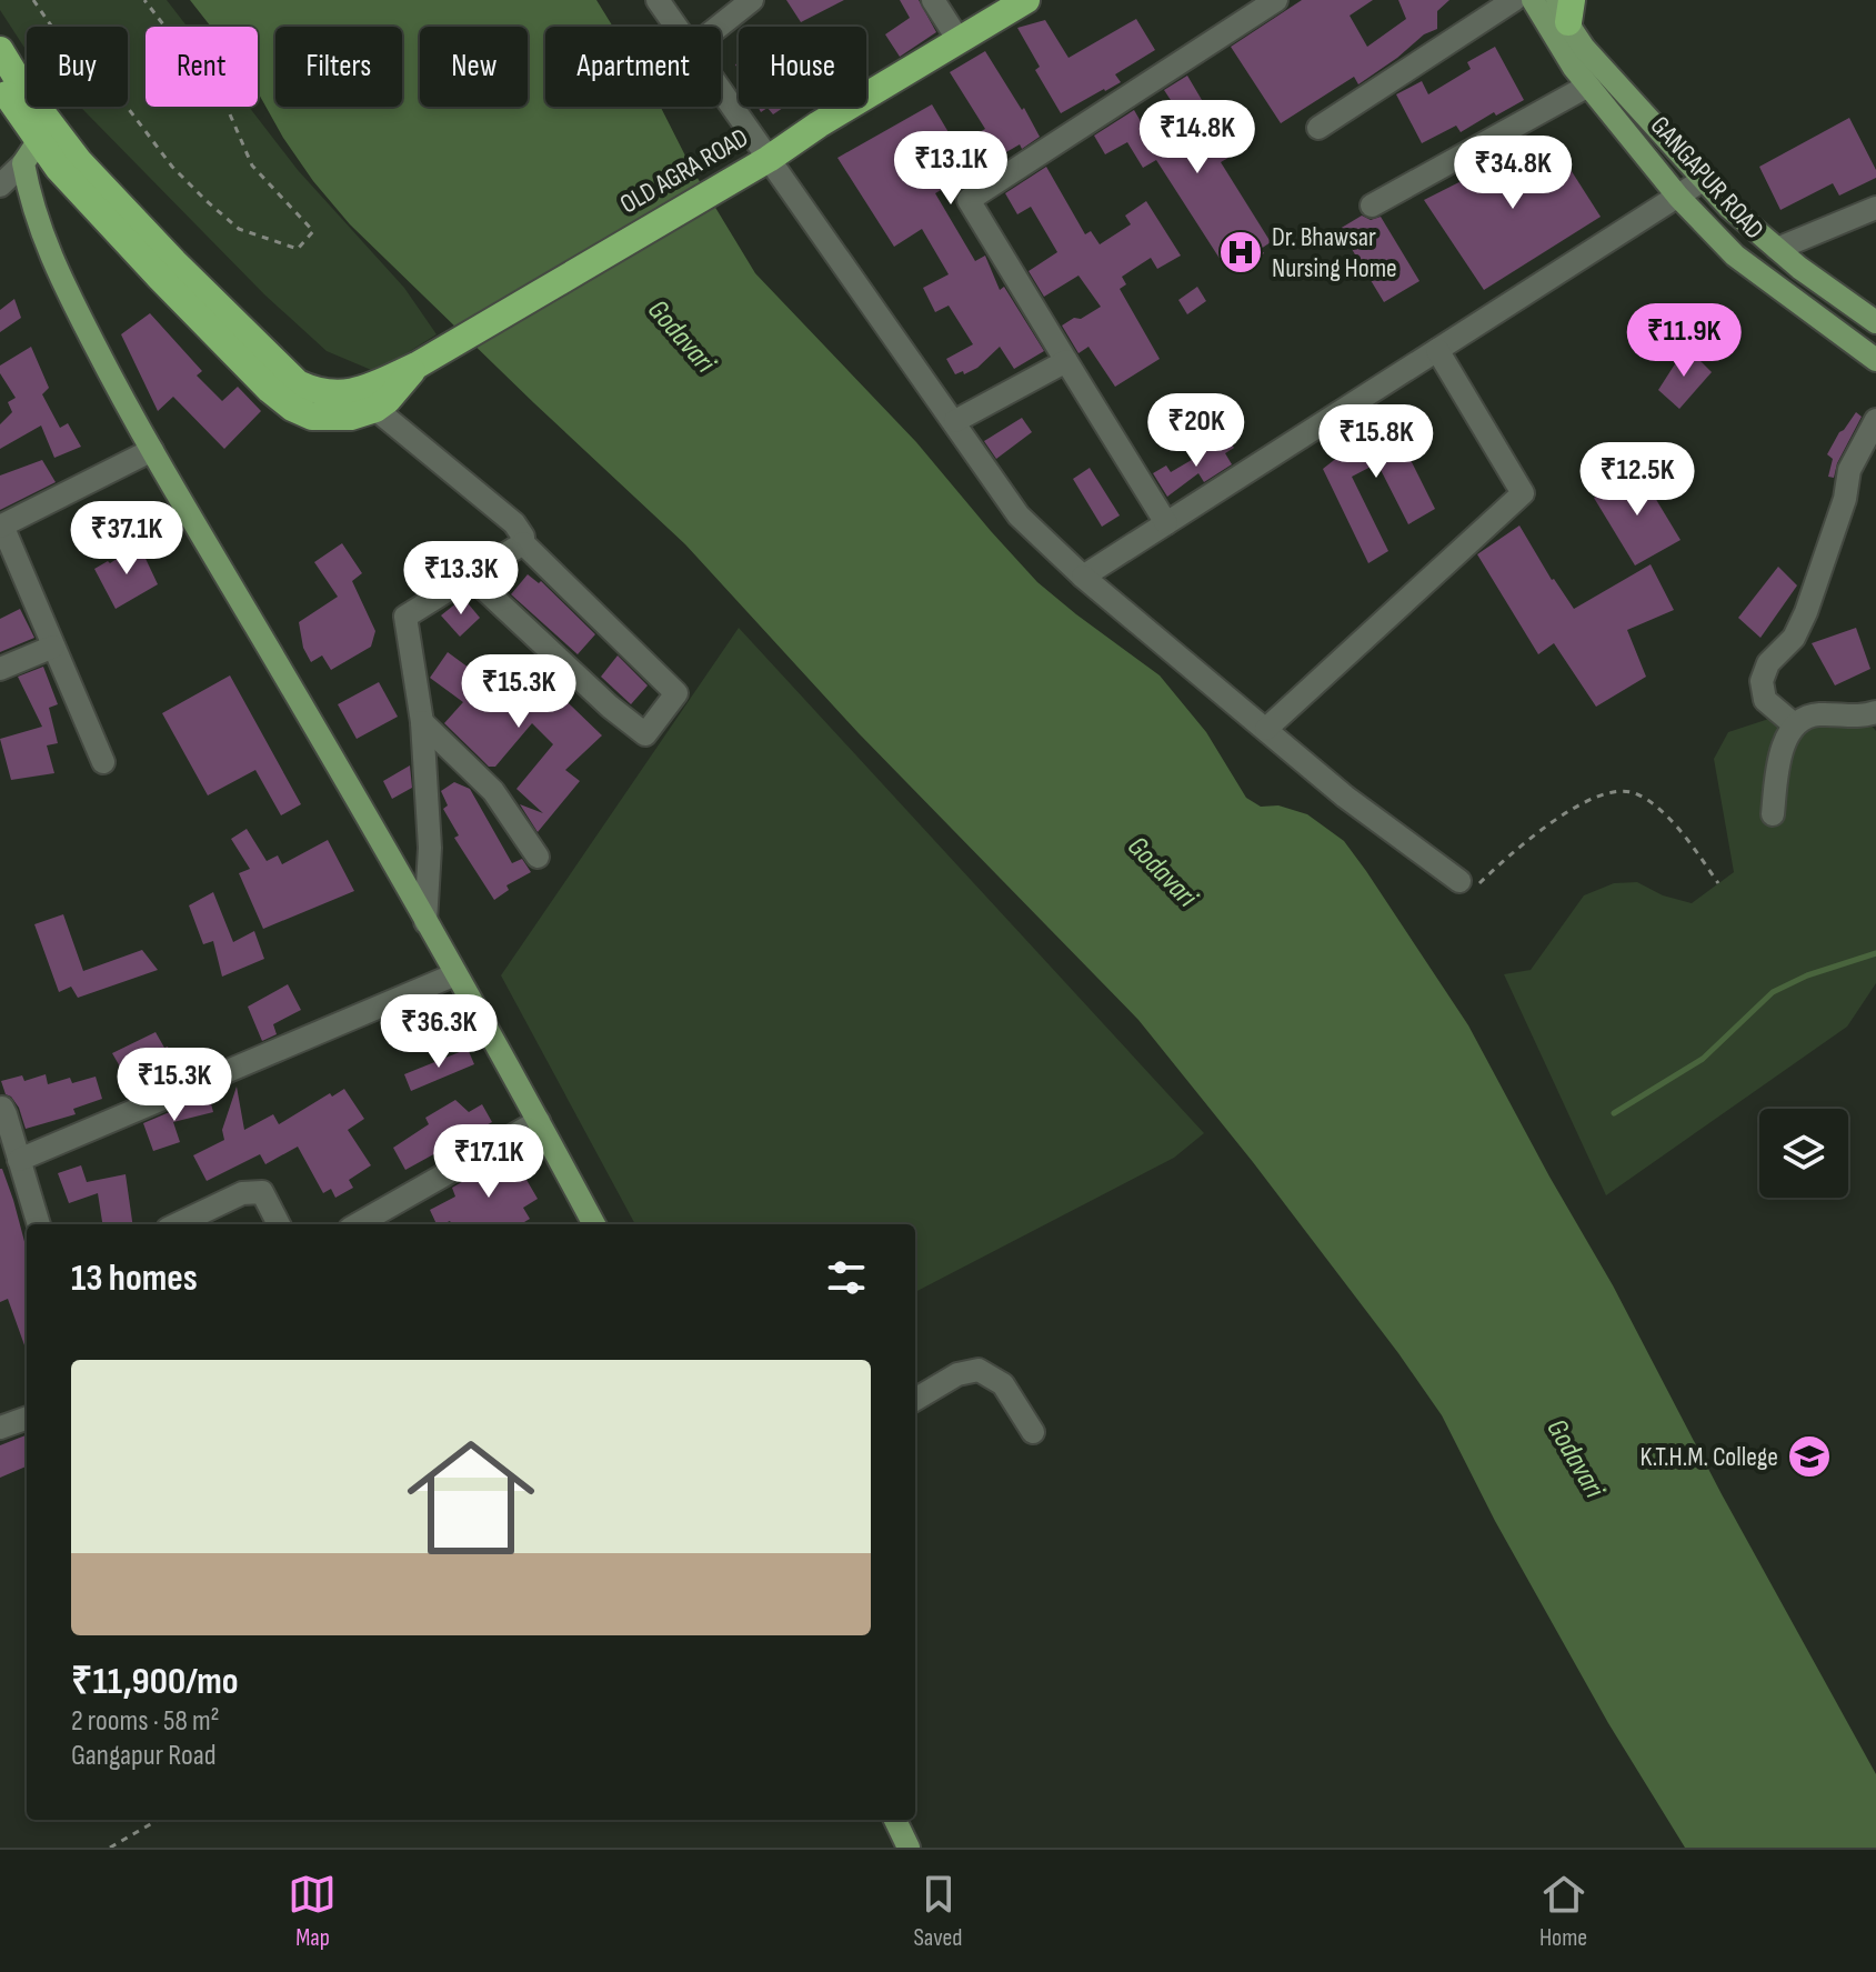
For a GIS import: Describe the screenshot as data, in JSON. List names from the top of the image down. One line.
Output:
{"streets":{"highway":["OLD AGRA ROAD"],"main road":["GANGAPUR ROAD"]},"water":["Godavari"],"places":{"hospital":["Dr. Bhawsar Nursing Home"],"school or university":["K.T.H.M. College"]},"page":{"chip":["Buy","Rent","Filters","New","Apartment","House"],"price":["₹14.8K","₹13.1K","₹34.8K","₹11.9K","₹20K","₹15.8K","₹12.5K","₹37.1K","₹13.3K","₹15.3K","₹36.3K","₹15.3K","₹17.1K"],"heading":"13 homes","list":[{"name":"₹11,900/mo","note":"2 rooms · 58 m² · Gangapur Road"}],"tabs":["Map","Saved","Home"]}}
